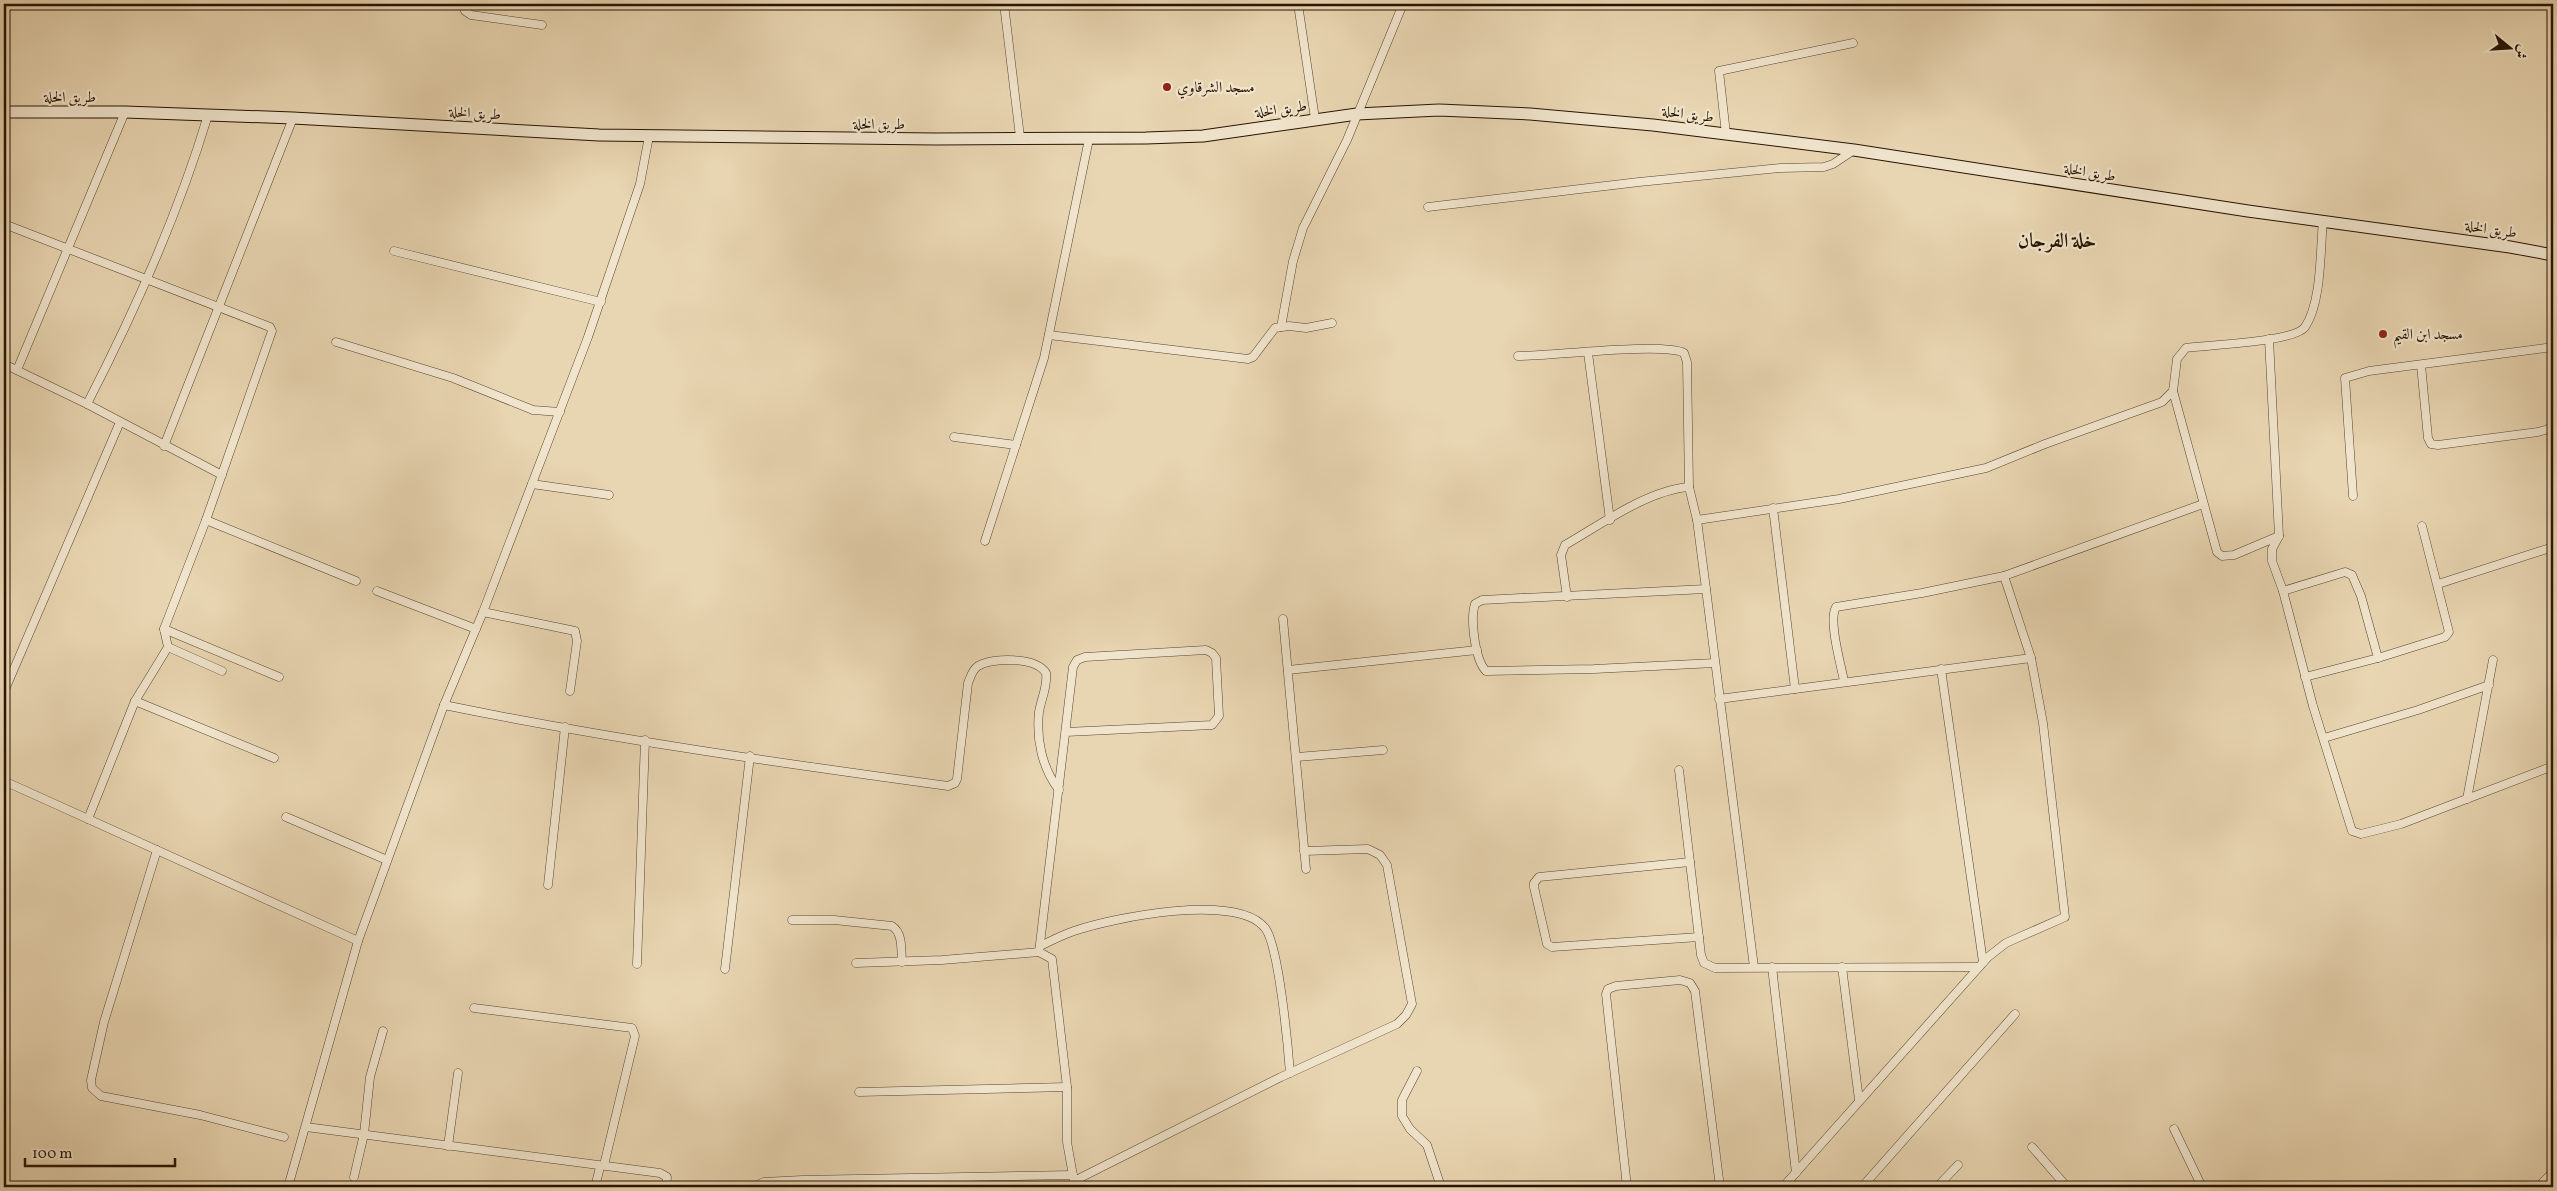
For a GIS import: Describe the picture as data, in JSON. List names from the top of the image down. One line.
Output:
{"streets":{"street":["طريق الخلة"]},"districts":["خلة الفرجان"],"places":["مسجد الشرقاوي","مسجد ابن القيم"],"scale_bar":"100 m","north":"right"}
